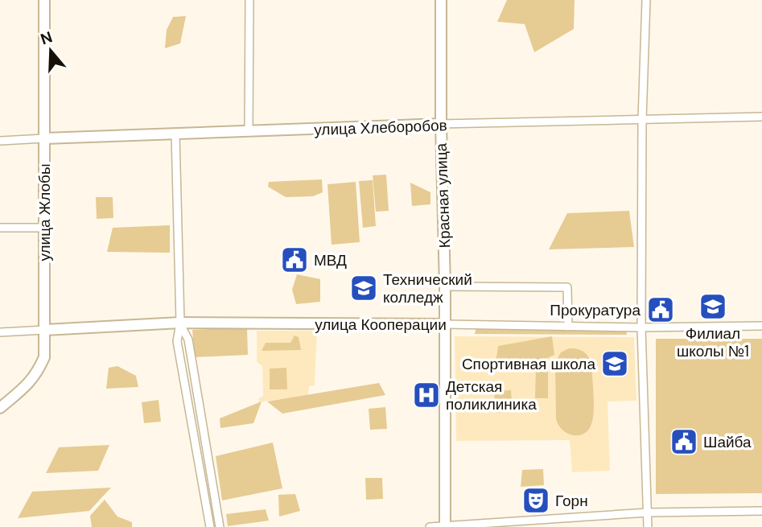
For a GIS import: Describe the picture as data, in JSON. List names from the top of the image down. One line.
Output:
{"streets":{"street":["улица Хлеборобов","Красная улица","улица Жлобы","улица Кооперации"]},"crossings":[["улица Хлеборобов","Красная улица"],["улица Хлеборобов","улица Жлобы"],["Красная улица","улица Кооперации"],["улица Жлобы","улица Кооперации"]],"places":{"public building":["МВД","Прокуратура","Шайба"],"school or university":["Технический колледж","Филиал школы №1","Спортивная школа"],"hospital":["Детская поликлиника"],"theatre":["Горн"]},"north":"top"}
